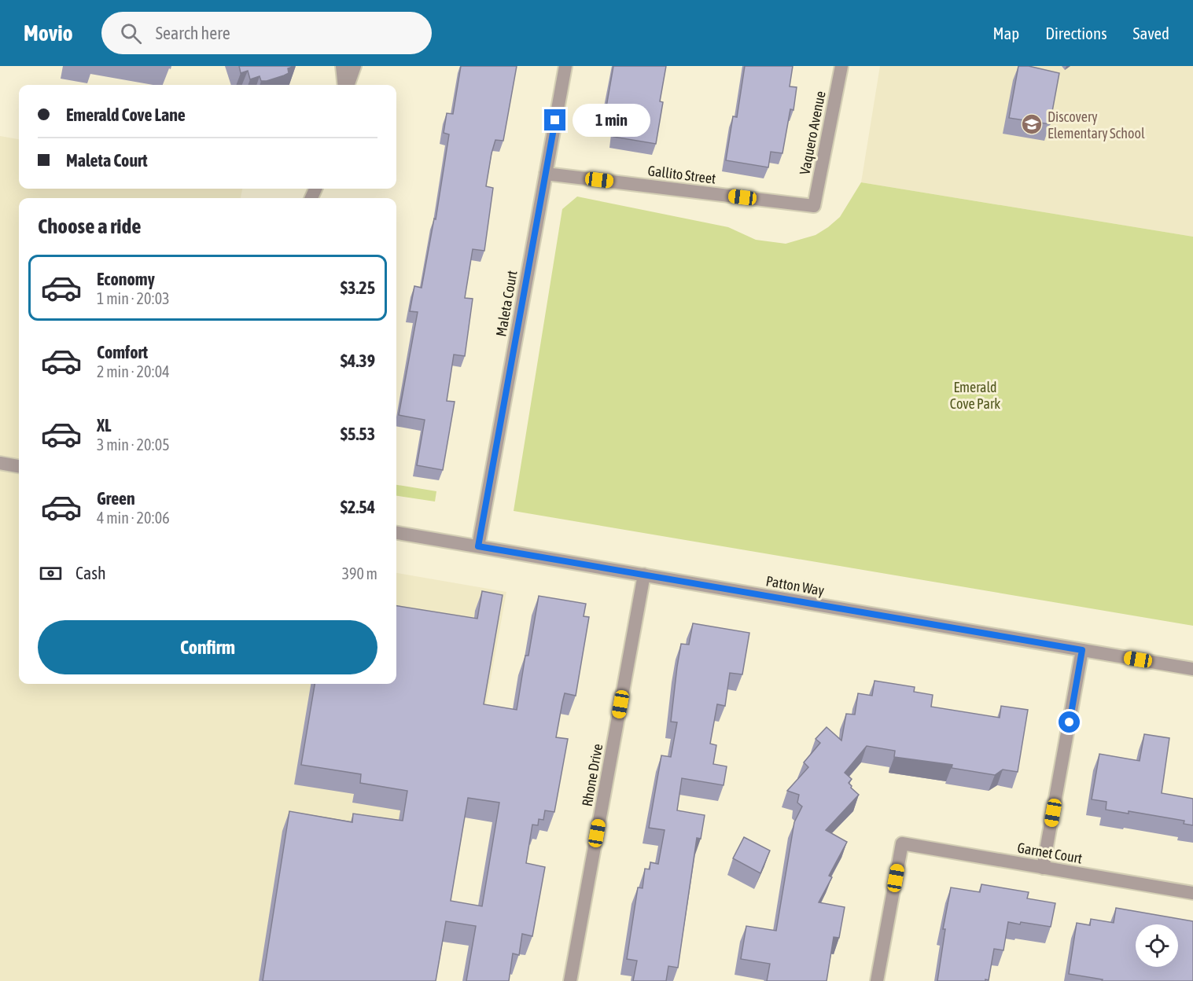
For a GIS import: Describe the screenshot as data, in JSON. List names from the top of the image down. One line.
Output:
{"streets":{"street":["Vaquero Avenue","Gallito Street","Maleta Court","Patton Way","Rhone Drive","Garnet Court"]},"crossings":[["Vaquero Avenue","Gallito Street"],["Gallito Street","Maleta Court"],["Maleta Court","Patton Way"],["Patton Way","Rhone Drive"]],"parks":["Emerald Cove Park"],"places":{"school or university":["Discovery Elementary School"]},"page":{"header":"Movio","search":"Search here","nav":["Map","Directions","Saved"],"banner":["Emerald Cove Lane","Maleta Court"],"bubble":"1 min","heading":"Choose a ride","list":[{"name":"Economy","note":"1 min · 20:03","value":"$3.25"},{"name":"Comfort","note":"2 min · 20:04","value":"$4.39"},{"name":"XL","note":"3 min · 20:05","value":"$5.53"},{"name":"Green","note":"4 min · 20:06","value":"$2.54"}],"pay":["Cash","390 m"],"buttons":"Confirm"}}
